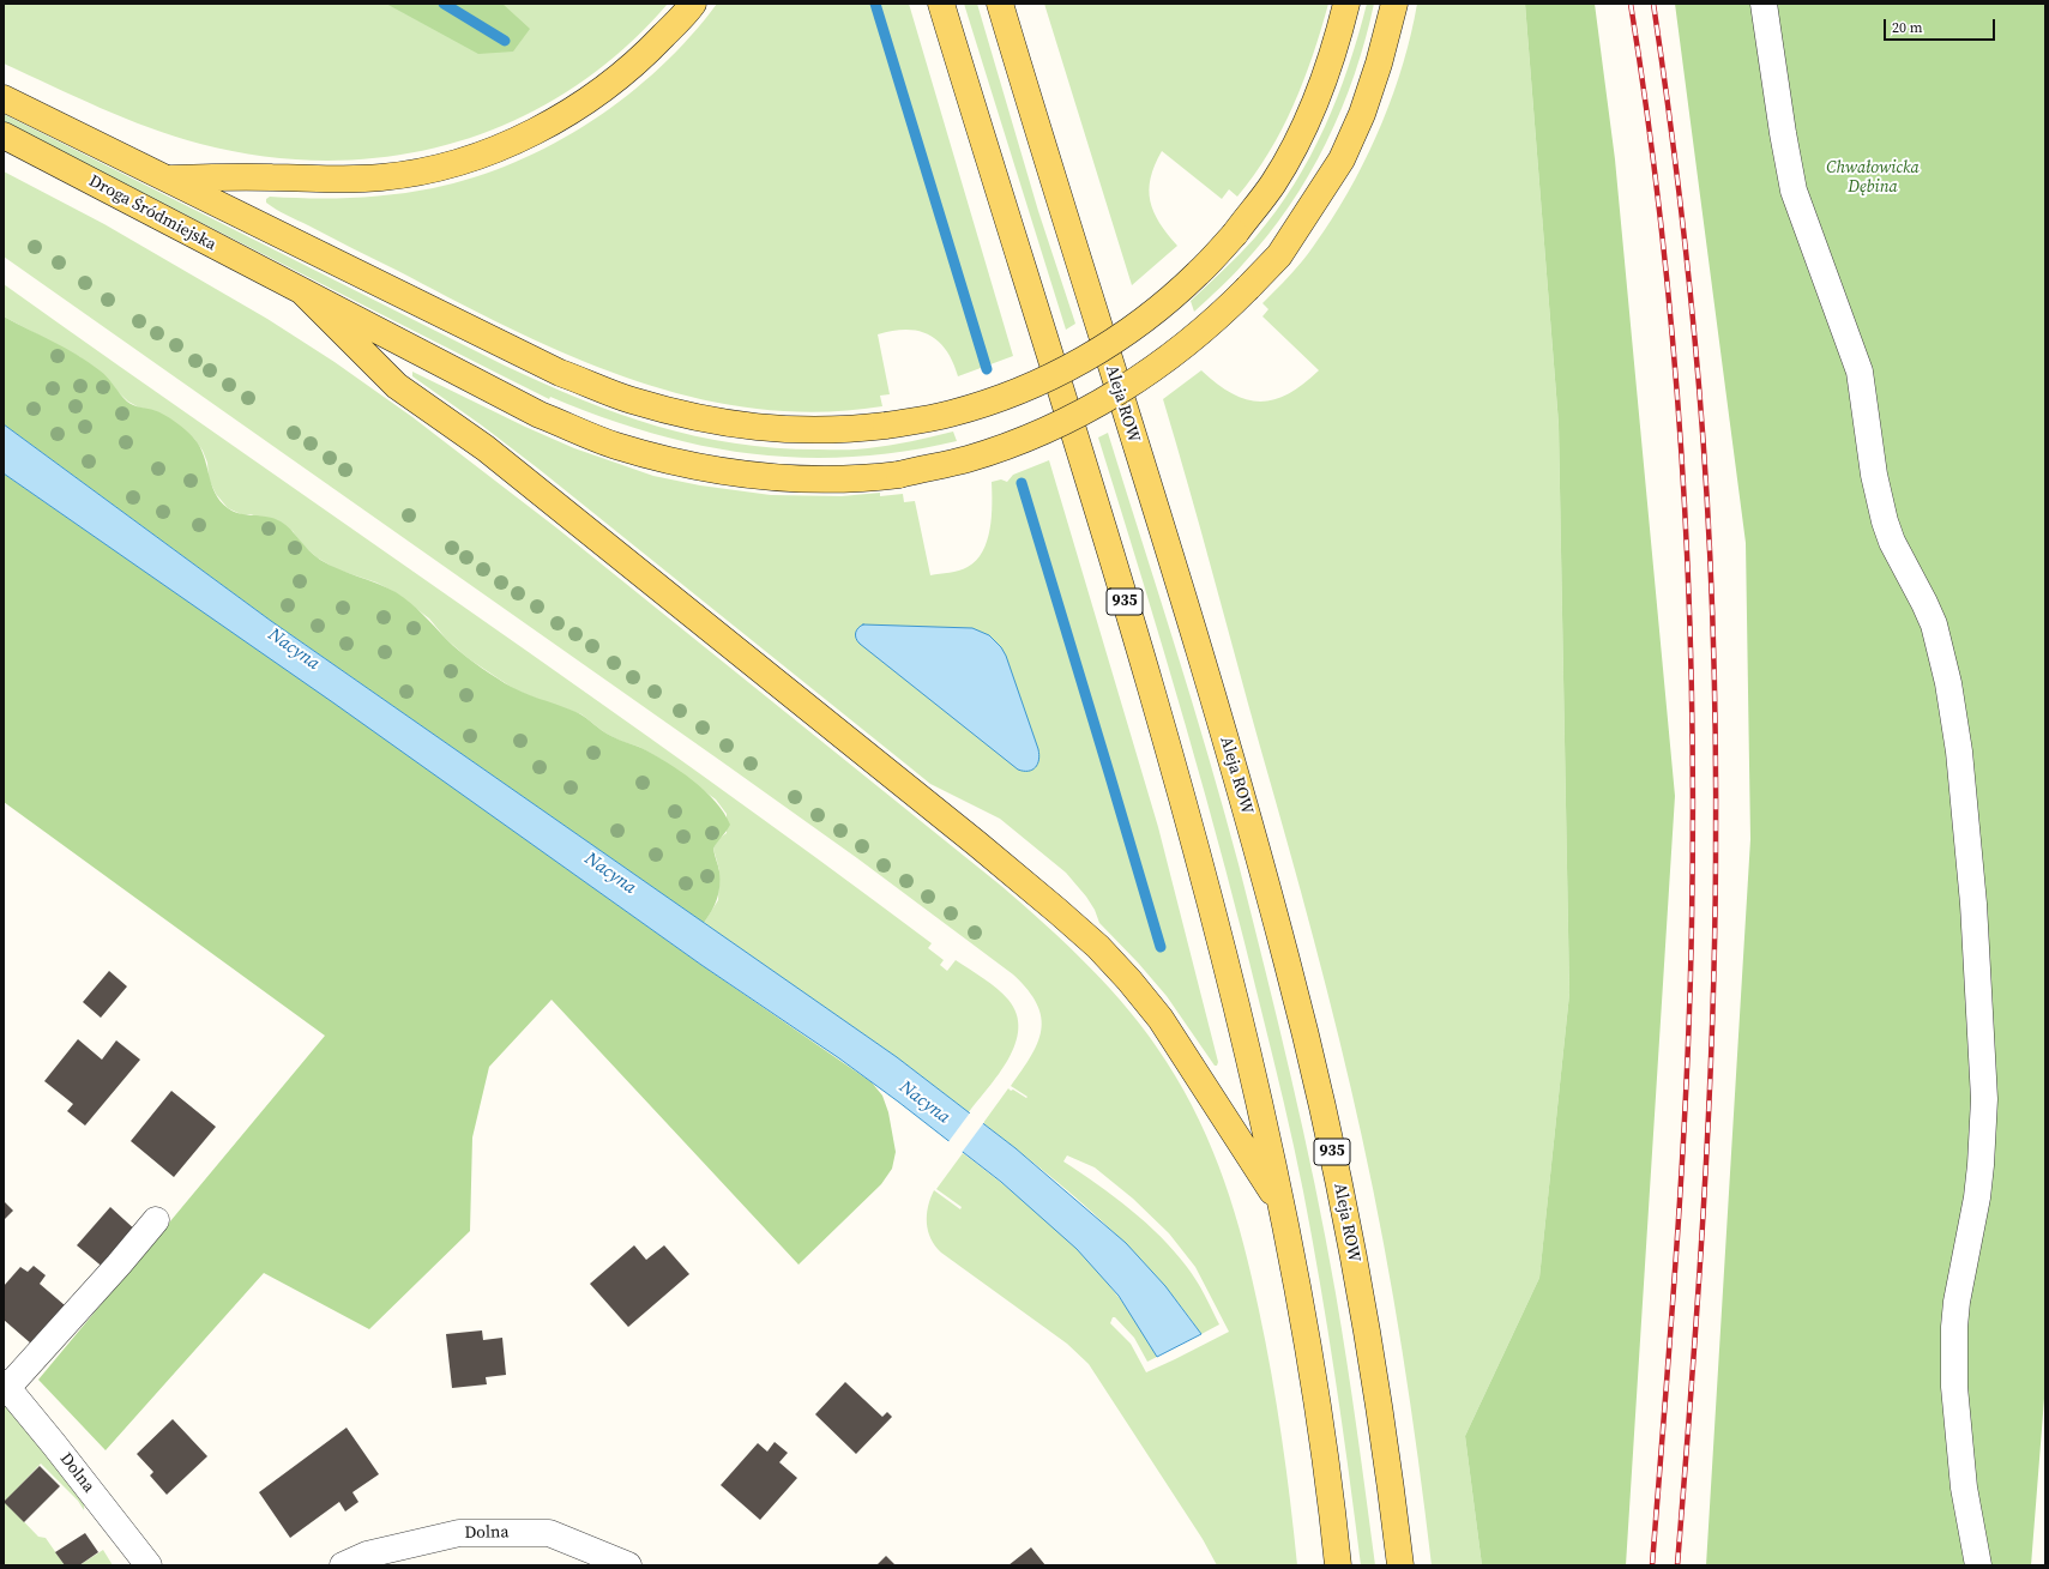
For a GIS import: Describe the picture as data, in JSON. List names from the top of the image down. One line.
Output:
{"streets":{"main road":["Droga Śródmiejska","Aleja ROW","935"],"street":["Dolna"]},"water":["Nacyna"],"parks":["Chwałowicka Dębina"],"scale_bar":"20 m"}
